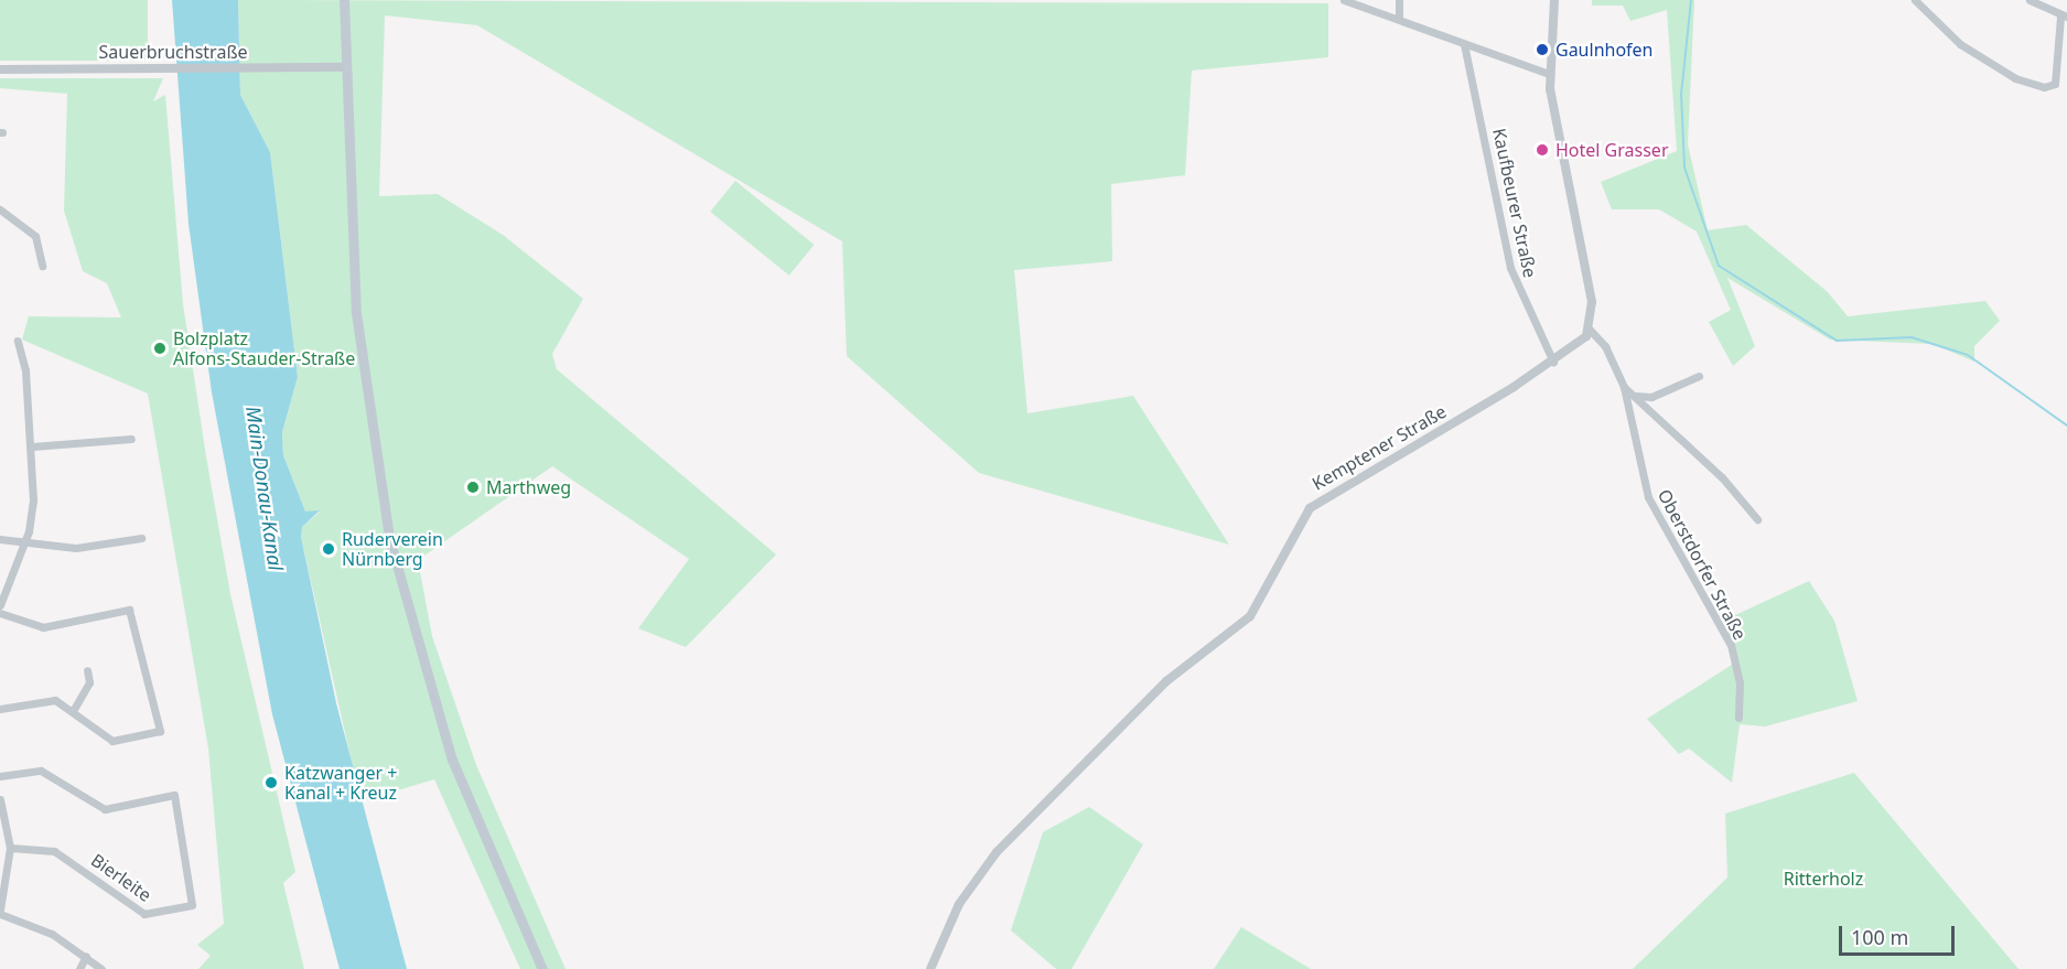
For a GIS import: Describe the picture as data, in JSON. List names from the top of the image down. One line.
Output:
{"streets":{"street":["Sauerbruchstraße","Kaufbeurer Straße","Kemptener Straße","Oberstdorfer Straße","Bierleite"]},"crossings":[["Kaufbeurer Straße","Kemptener Straße"]],"water":["Main-Donau-Kanal"],"parks":["Ritterholz"],"places":["Gaulnhofen","Hotel Grasser","Bolzplatz Alfons-Stauder-Straße","Marthweg","Ruderverein Nürnberg","Katzwanger + Kanal + Kreuz"],"scale_bar":"100 m"}
